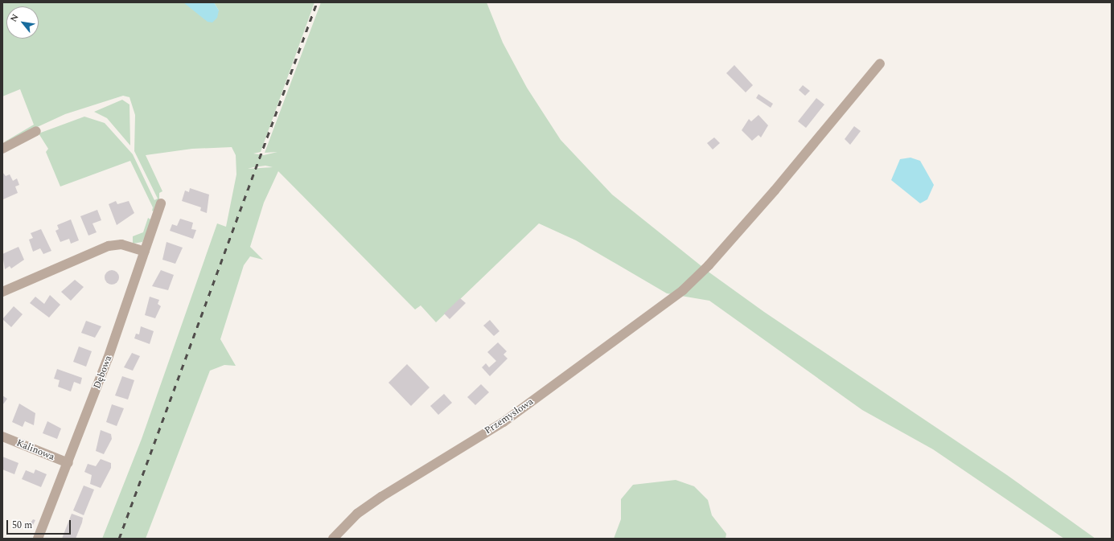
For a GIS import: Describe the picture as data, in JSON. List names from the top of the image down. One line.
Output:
{"streets":{"street":["Dębowa","Przemysłowa","Kalinowa"]},"crossings":[["Dębowa","Kalinowa"]],"scale_bar":"50 m","north":"top left"}
